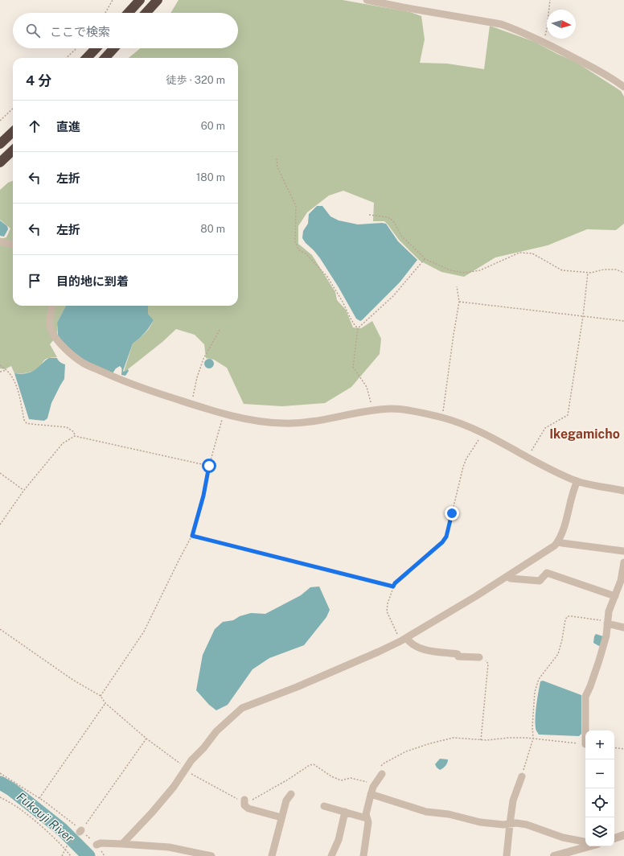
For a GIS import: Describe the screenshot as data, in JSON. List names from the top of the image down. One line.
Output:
{"districts":["Ikegamicho"],"water":["Fukouji River"],"north":"right","page":{"search":"ここで検索","heading":["4 分","徒歩 · 320 m"],"list":[["直進","60 m"],["左折","180 m"],["左折","80 m"],"目的地に到着"],"map_buttons":["+","−"]}}
